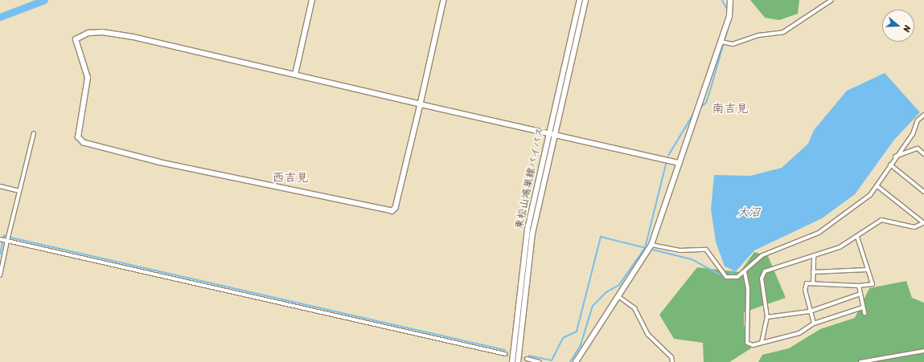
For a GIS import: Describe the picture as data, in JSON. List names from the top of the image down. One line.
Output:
{"streets":{"main road":["東松山鴻巣線バイパス"]},"districts":["南吉見","西吉見"],"water":["大沼"],"north":"right"}
